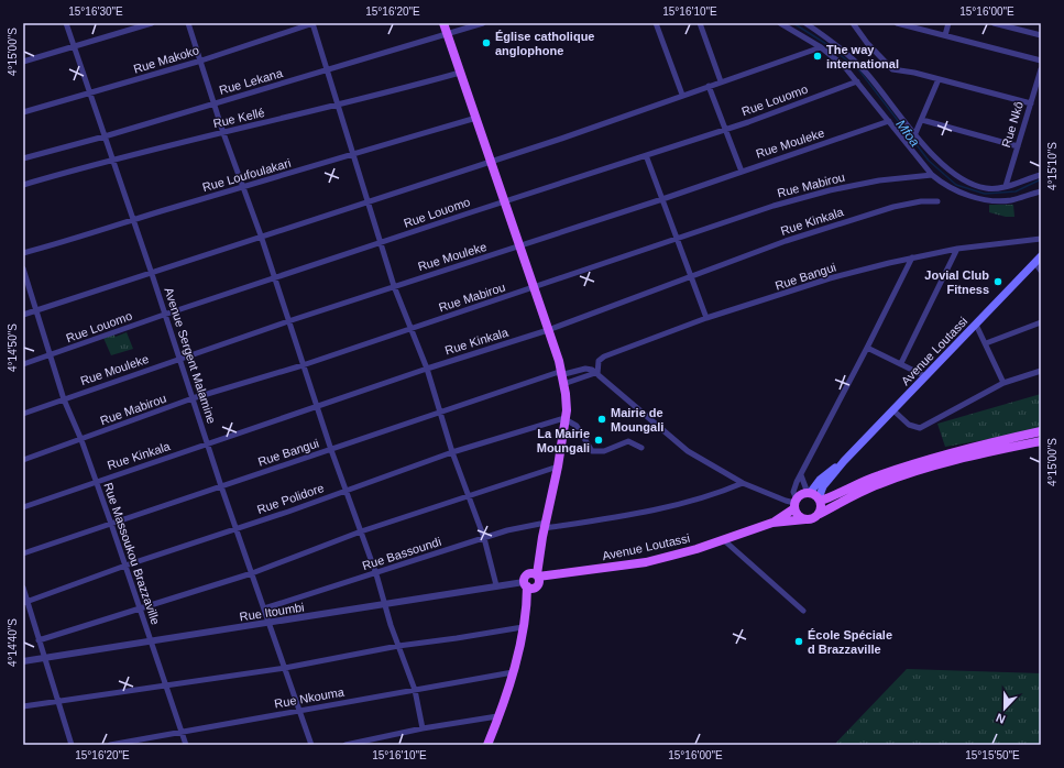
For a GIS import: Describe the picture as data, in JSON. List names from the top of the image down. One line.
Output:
{"streets":{"main road":["Avenue Loutassi"],"street":["Rue Makoko","Rue Lekana","Rue Louomo","Rue Kellé","Rue Nkô","Rue Mouleke","Rue Loufoulakari","Rue Mabirou","Rue Kinkala","Rue Bangui","Avenue Sergent Malamine","Rue Polidore","Rue Massoukou Brazzaville","Rue Bassoundi","Rue Itoumbi","Rue Nkouma"]},"crossings":[["Rue Makoko","Avenue Sergent Malamine"],["Rue Lekana","Avenue Sergent Malamine"],["Rue Louomo","Avenue Sergent Malamine"],["Rue Louomo","Rue Massoukou Brazzaville"],["Rue Kellé","Avenue Sergent Malamine"],["Rue Mouleke","Avenue Sergent Malamine"],["Rue Mouleke","Rue Massoukou Brazzaville"],["Rue Loufoulakari","Avenue Sergent Malamine"],["Rue Mabirou","Avenue Sergent Malamine"],["Rue Mabirou","Rue Massoukou Brazzaville"],["Rue Kinkala","Avenue Sergent Malamine"],["Rue Kinkala","Rue Massoukou Brazzaville"],["Rue Bangui","Avenue Sergent Malamine"],["Rue Bangui","Rue Massoukou Brazzaville"],["Avenue Loutassi","Rue Itoumbi"],["Avenue Sergent Malamine","Rue Polidore"],["Avenue Sergent Malamine","Rue Bassoundi"],["Avenue Sergent Malamine","Rue Itoumbi"],["Avenue Sergent Malamine","Rue Nkouma"],["Rue Polidore","Rue Massoukou Brazzaville"],["Rue Massoukou Brazzaville","Rue Itoumbi"],["Rue Massoukou Brazzaville","Rue Nkouma"]],"water":["Mfoa"],"places":["Église catholique anglophone","The way international","Jovial Club Fitness","Mairie de Moungali","La Mairie Moungali","École Spéciale d Brazzaville"],"north":"bottom","coordinates":["15°16'30\"E","15°16'20\"E","15°16'10\"E","15°16'00\"E","4°15'00\"S","4°15'10\"S","4°14'50\"S","4°14'40\"S","15°15'50\"E"]}
